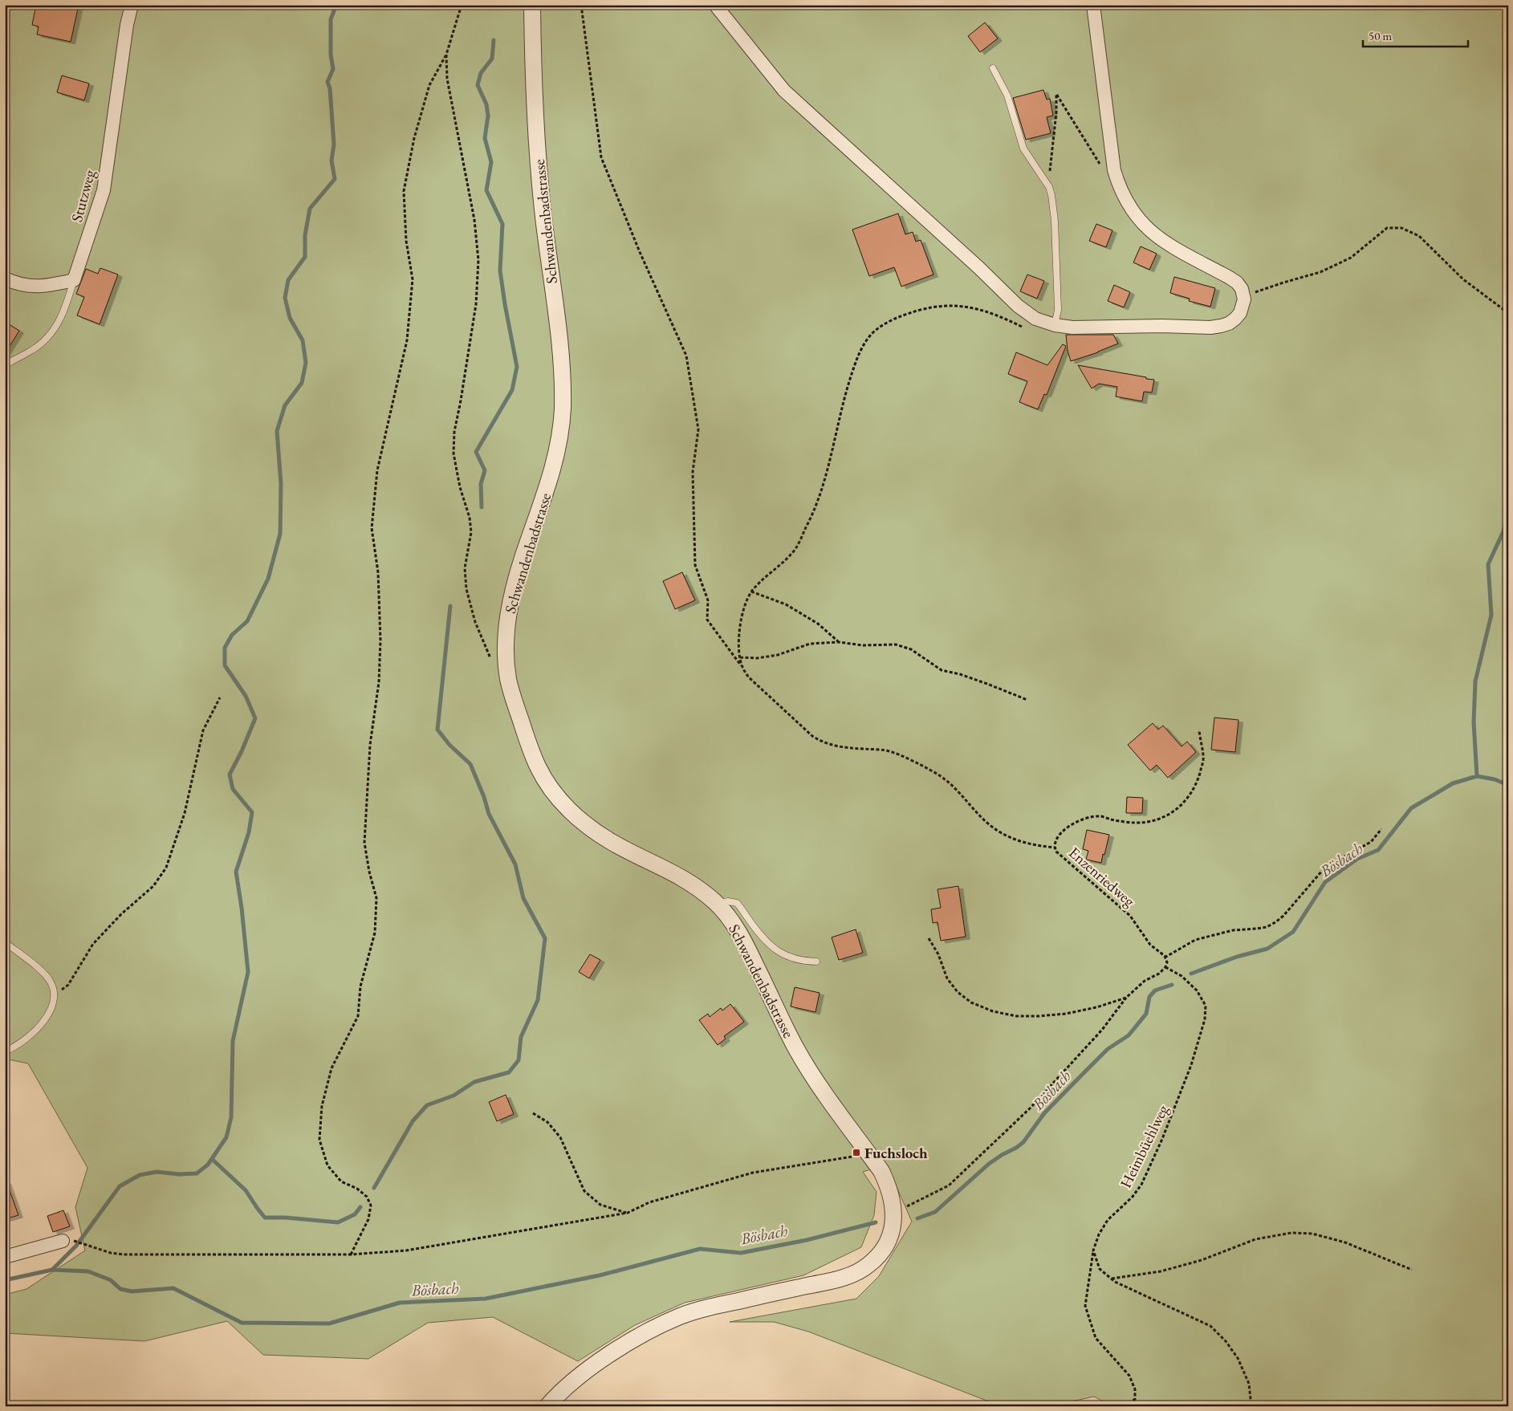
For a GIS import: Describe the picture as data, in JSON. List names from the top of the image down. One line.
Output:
{"streets":{"street":["Stutzweg","Schwandenbadstrasse"],"path":["Enzenriedweg","Heimbüehlweg"]},"water":["Bösbach"],"places":{"transit":["Fuchsloch"]},"scale_bar":"50 m"}
